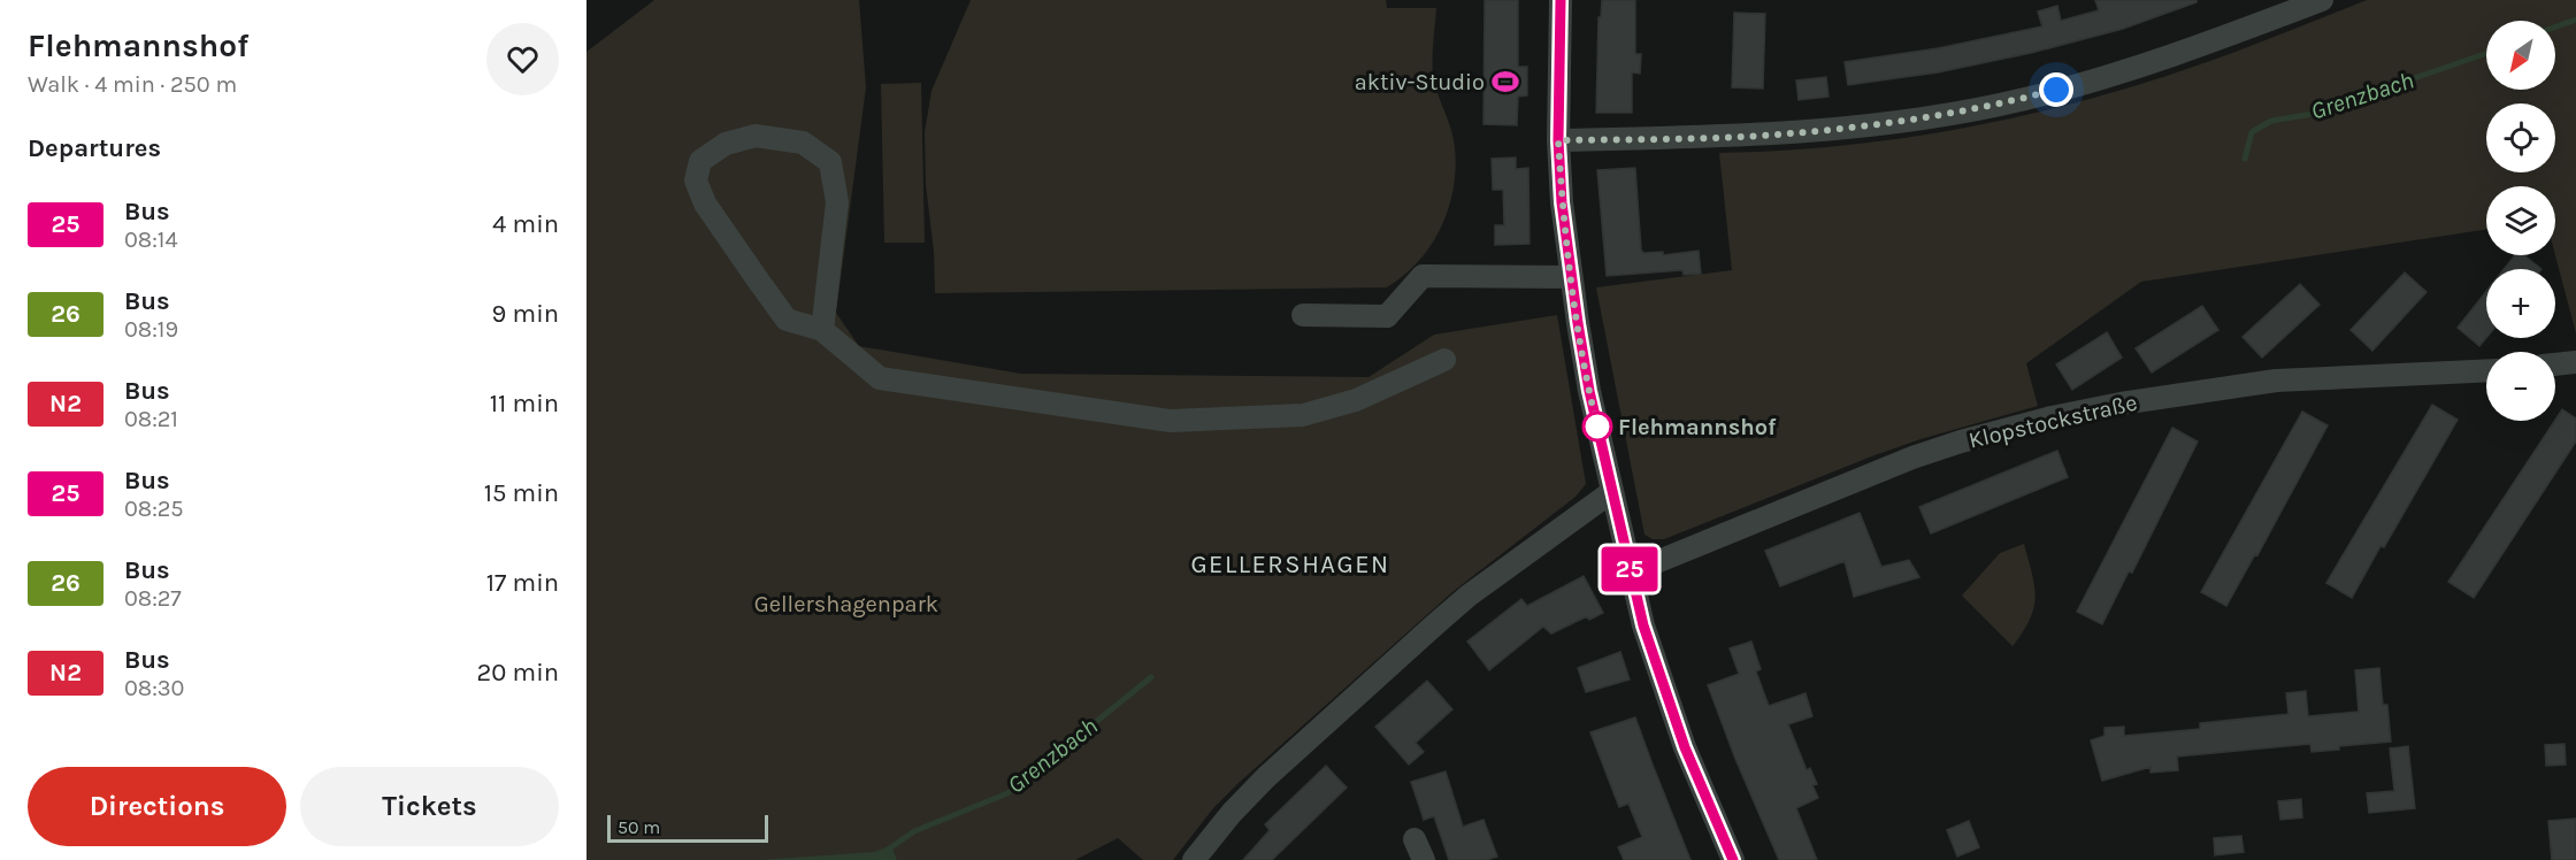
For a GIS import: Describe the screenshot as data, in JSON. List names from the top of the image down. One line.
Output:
{"streets":{"street":["Klopstockstraße"]},"districts":["GELLERSHAGEN"],"water":["Grenzbach"],"parks":["Gellershagenpark"],"places":{"sports":["aktiv-Studio"],"other":["Flehmannshof"]},"lines":["bus line 25"],"scale_bar":"50 m","north":"bottom left","page":{"heading":[["Flehmannshof","Walk · 4 min · 250 m"],"Departures"],"on_map":"25","map_buttons":["+","−"],"list":[{"mark":"25","name":"Bus","note":"08:14","value":"4 min"},{"mark":"26","name":"Bus","note":"08:19","value":"9 min"},{"mark":"N2","name":"Bus","note":"08:21","value":"11 min"},{"mark":"25","name":"Bus","note":"08:25","value":"15 min"},{"mark":"26","name":"Bus","note":"08:27","value":"17 min"},{"mark":"N2","name":"Bus","note":"08:30","value":"20 min"}],"buttons":["Directions","Tickets"],"scale":"50 m"}}
